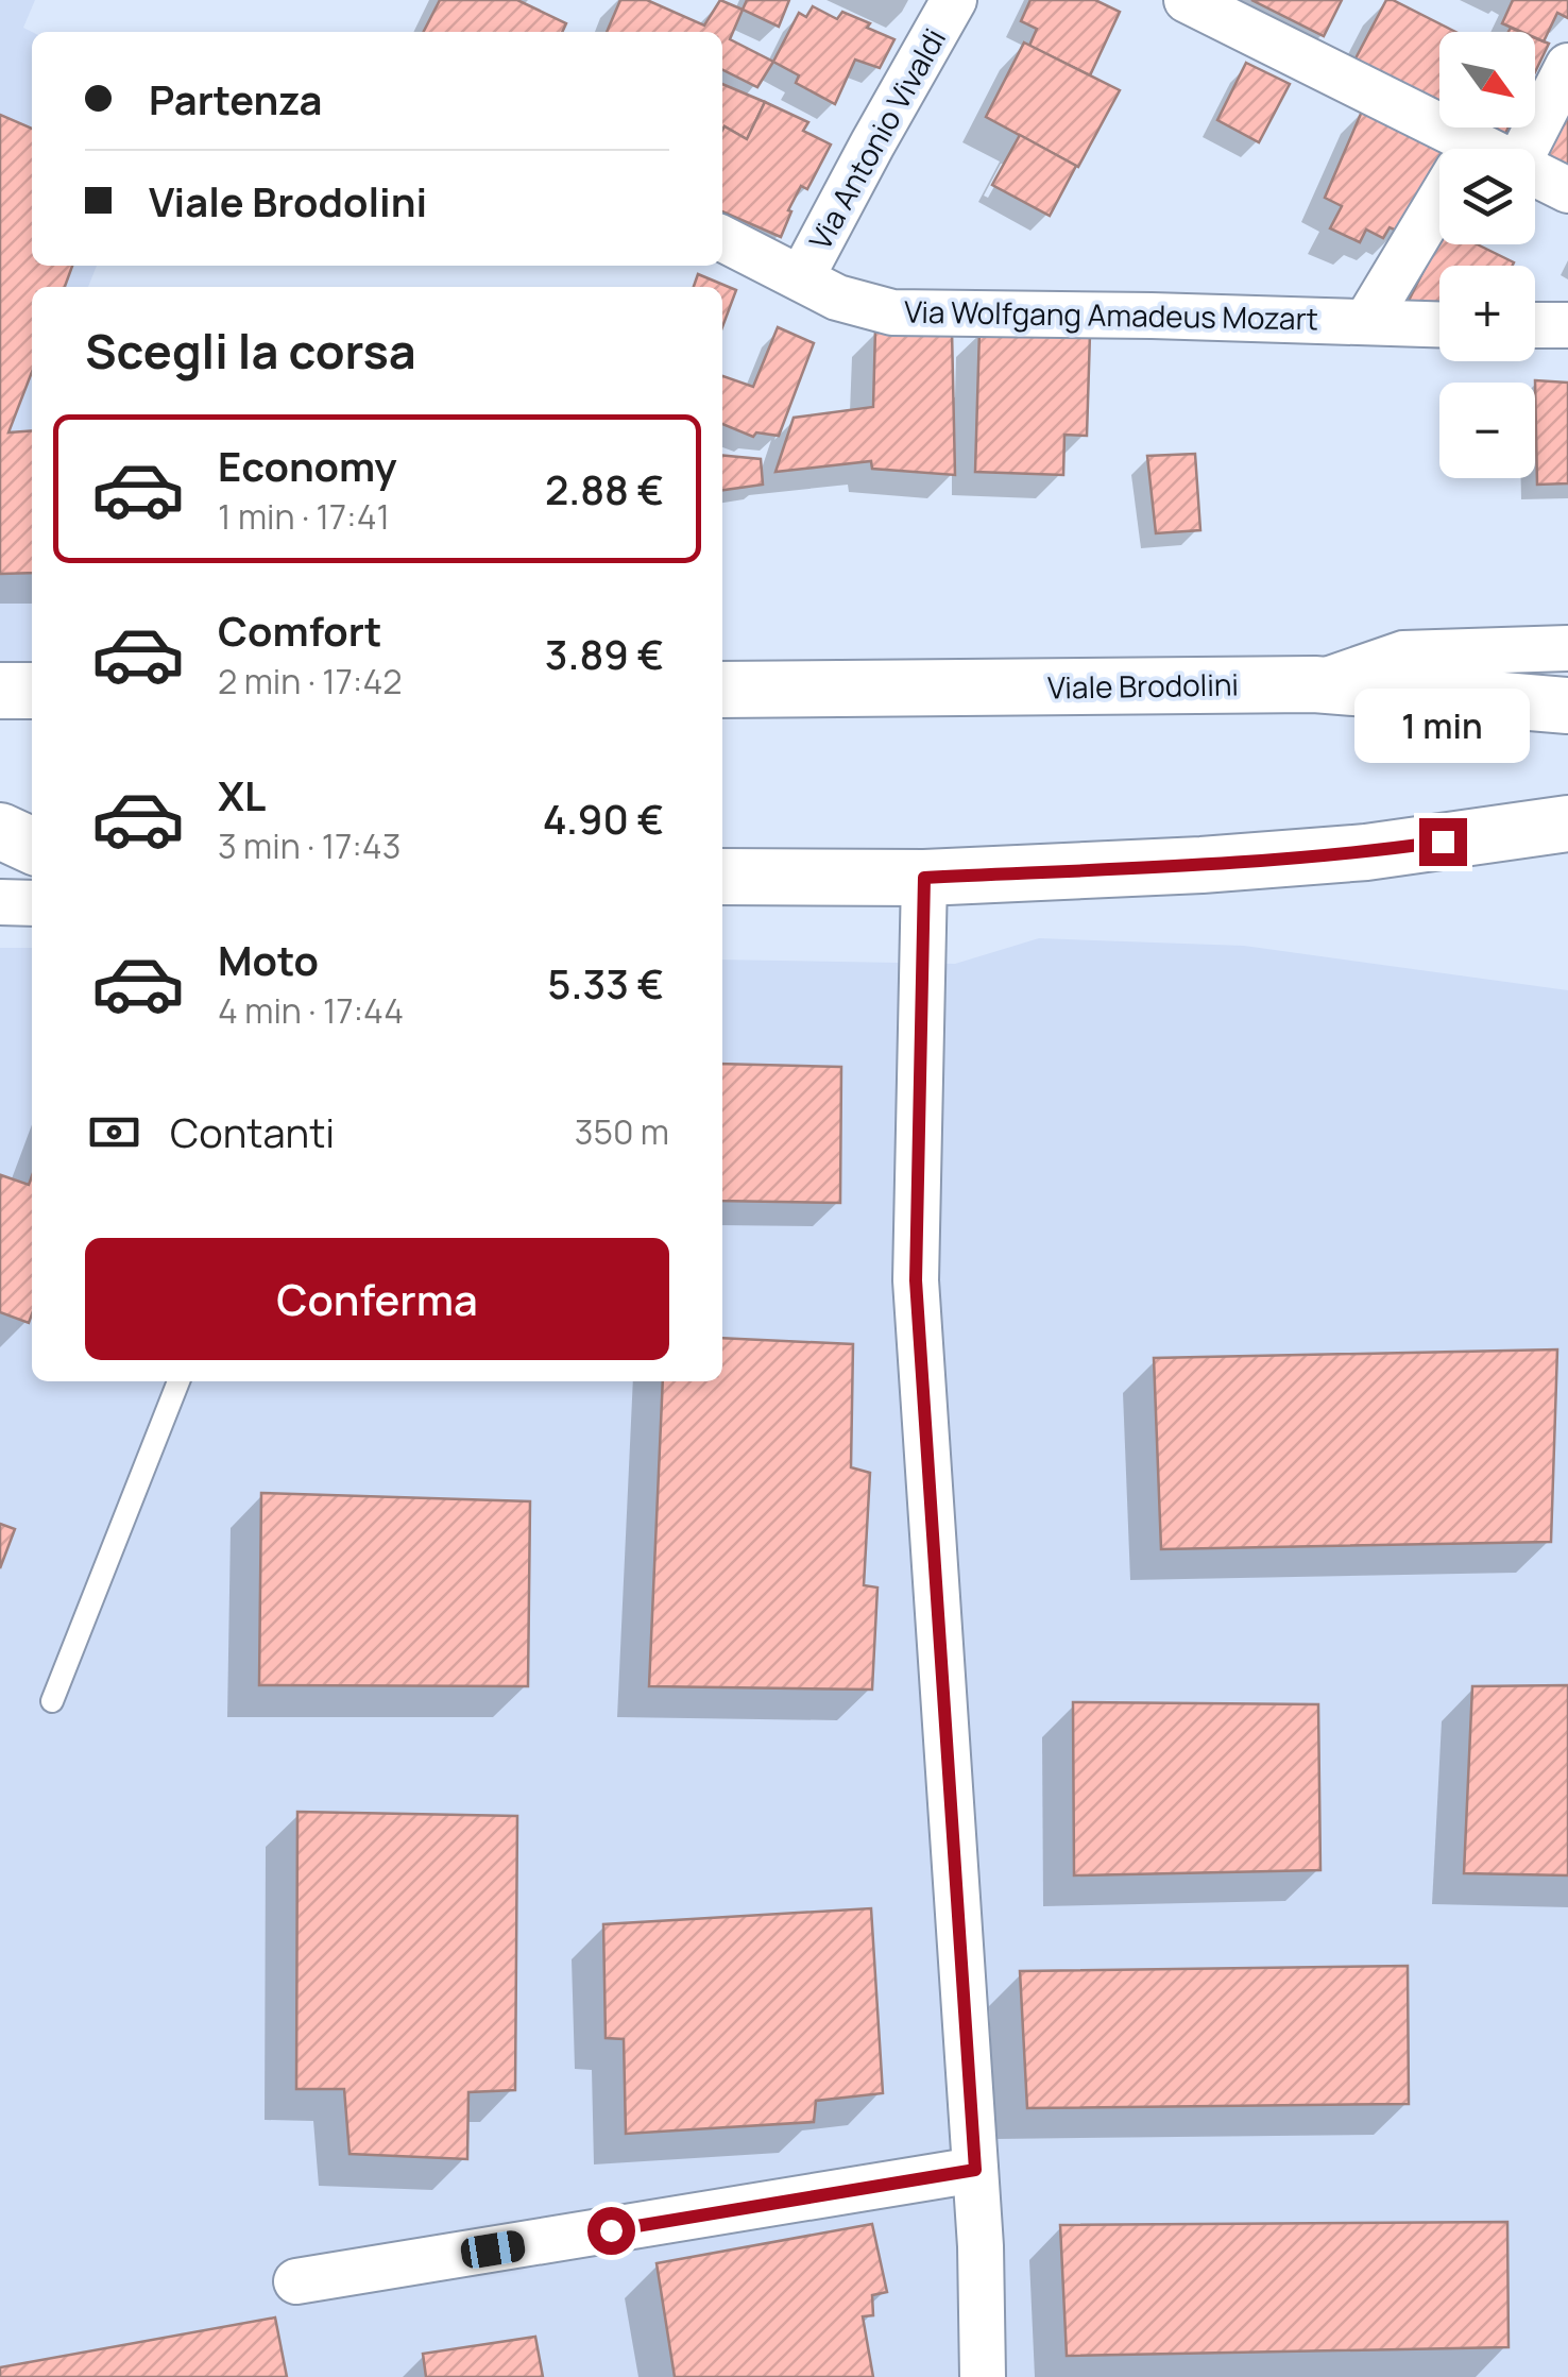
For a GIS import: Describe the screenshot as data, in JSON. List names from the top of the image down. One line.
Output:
{"streets":{"street":["Via Antonio Vivaldi","Via Wolfgang Amadeus Mozart","Viale Brodolini"]},"crossings":[["Via Antonio Vivaldi","Via Wolfgang Amadeus Mozart"]],"north":"bottom right","page":{"map_buttons":["+","−"],"banner":["Partenza","Viale Brodolini"],"heading":"Scegli la corsa","list":[{"name":"Economy","note":"1 min · 17:41","value":"2.88 €"},{"name":"Comfort","note":"2 min · 17:42","value":"3.89 €"},{"name":"XL","note":"3 min · 17:43","value":"4.90 €"},{"name":"Moto","note":"4 min · 17:44","value":"5.33 €"}],"bubble":"1 min","pay":["Contanti","350 m"],"buttons":"Conferma"}}
